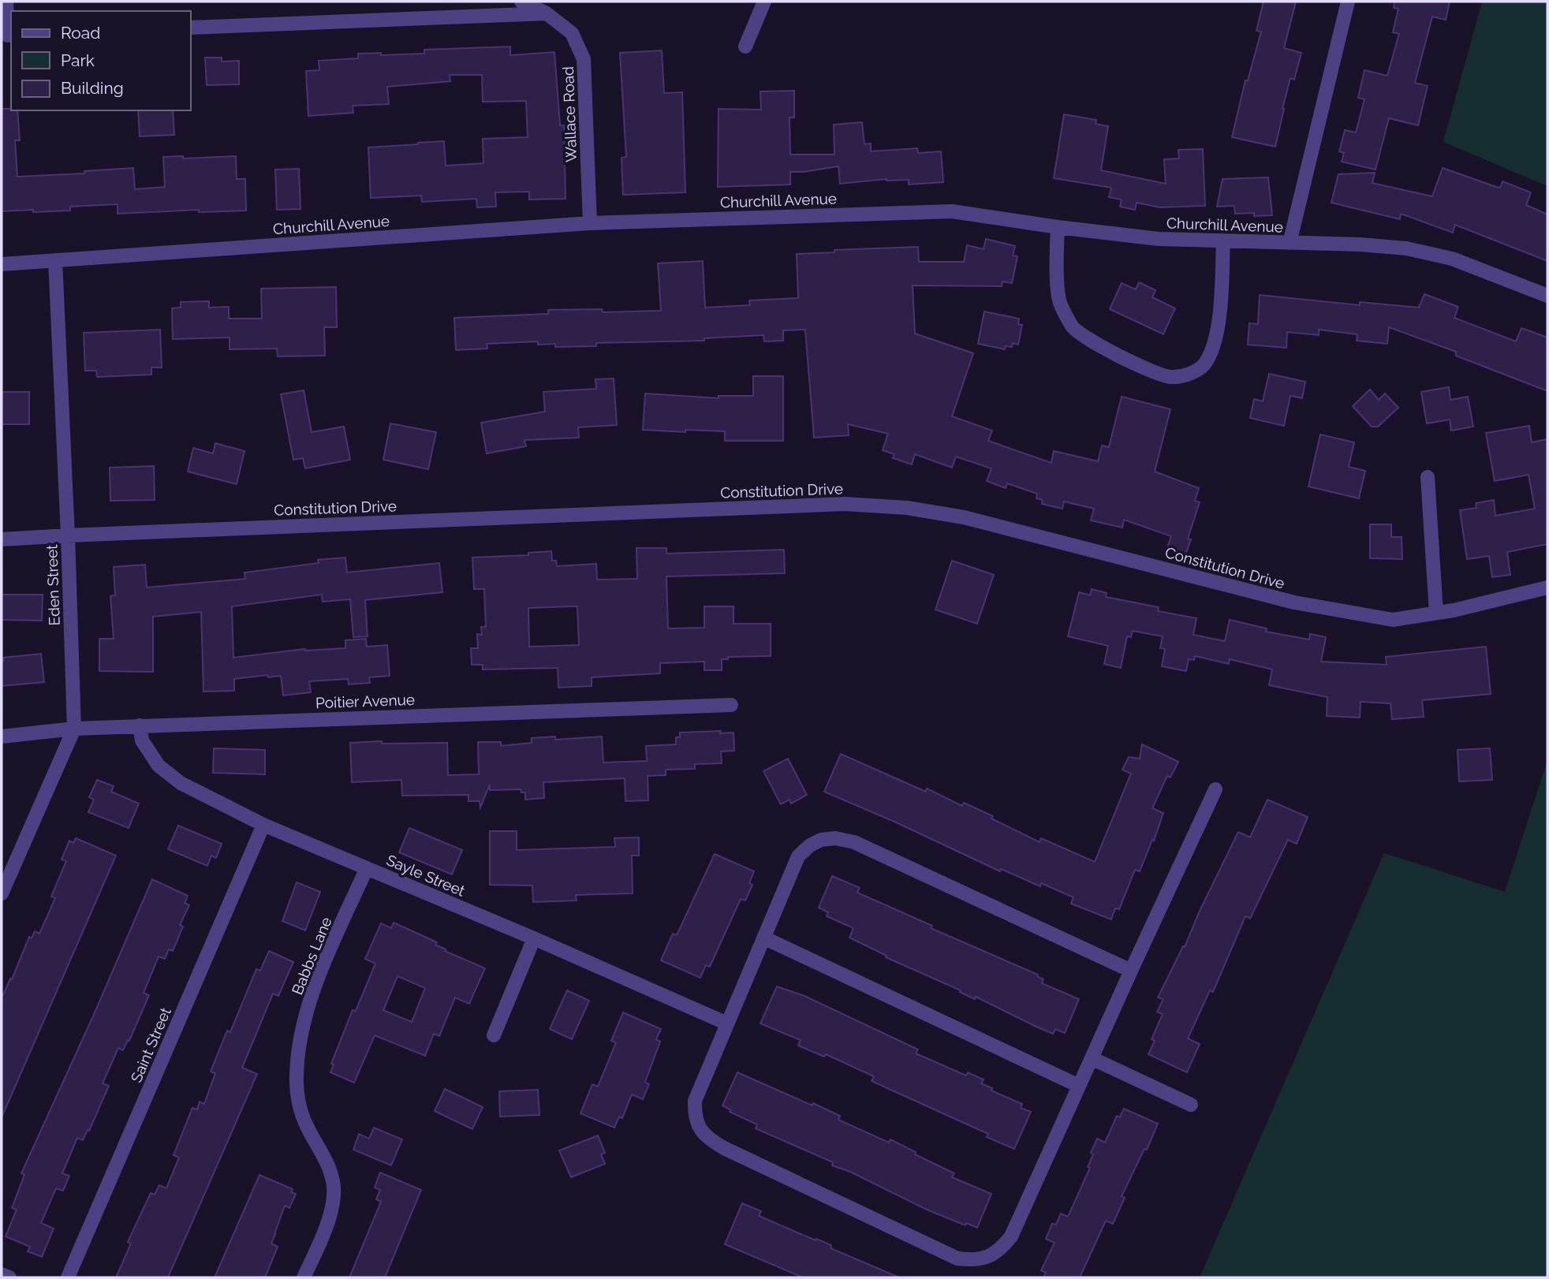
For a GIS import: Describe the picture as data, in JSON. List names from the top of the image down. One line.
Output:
{"streets":{"street":["Wallace Road","Churchill Avenue","Constitution Drive","Eden Street","Poitier Avenue","Sayle Street","Babbs Lane","Saint Street"]},"crossings":[["Wallace Road","Churchill Avenue"],["Churchill Avenue","Eden Street"],["Constitution Drive","Eden Street"],["Eden Street","Poitier Avenue"],["Poitier Avenue","Sayle Street"],["Sayle Street","Babbs Lane"],["Sayle Street","Saint Street"]],"legend":["Road","Park","Building"]}
